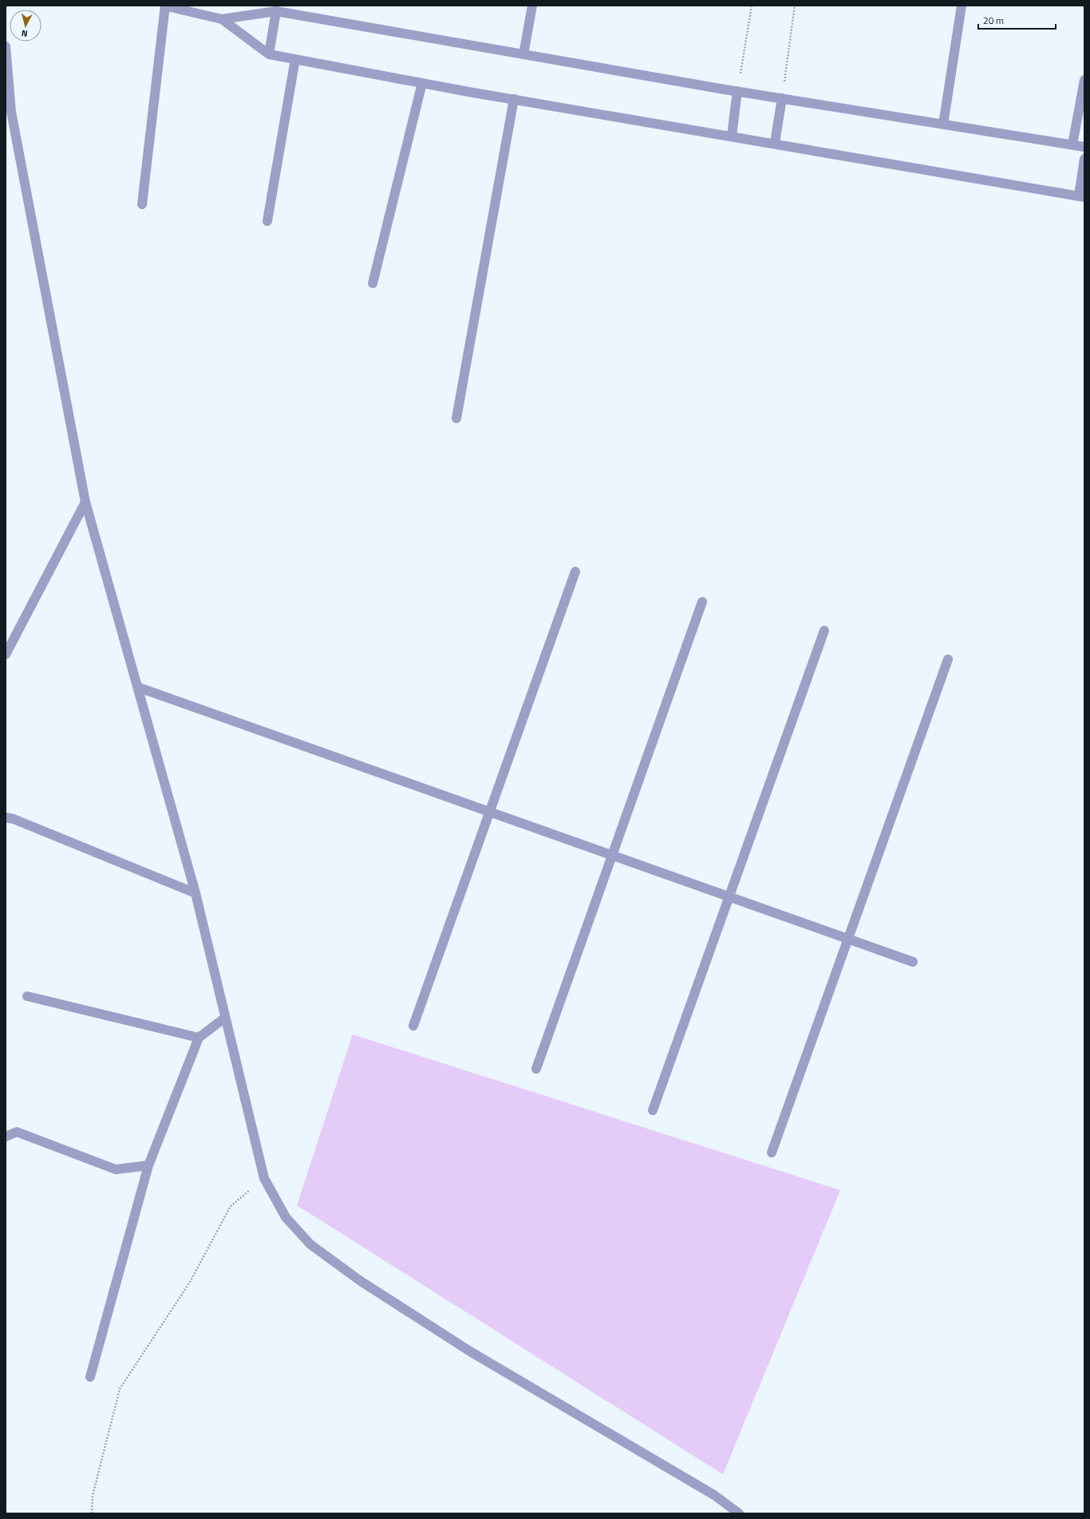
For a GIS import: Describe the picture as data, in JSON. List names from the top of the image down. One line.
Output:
{"scale_bar":"20 m","north":"bottom"}
